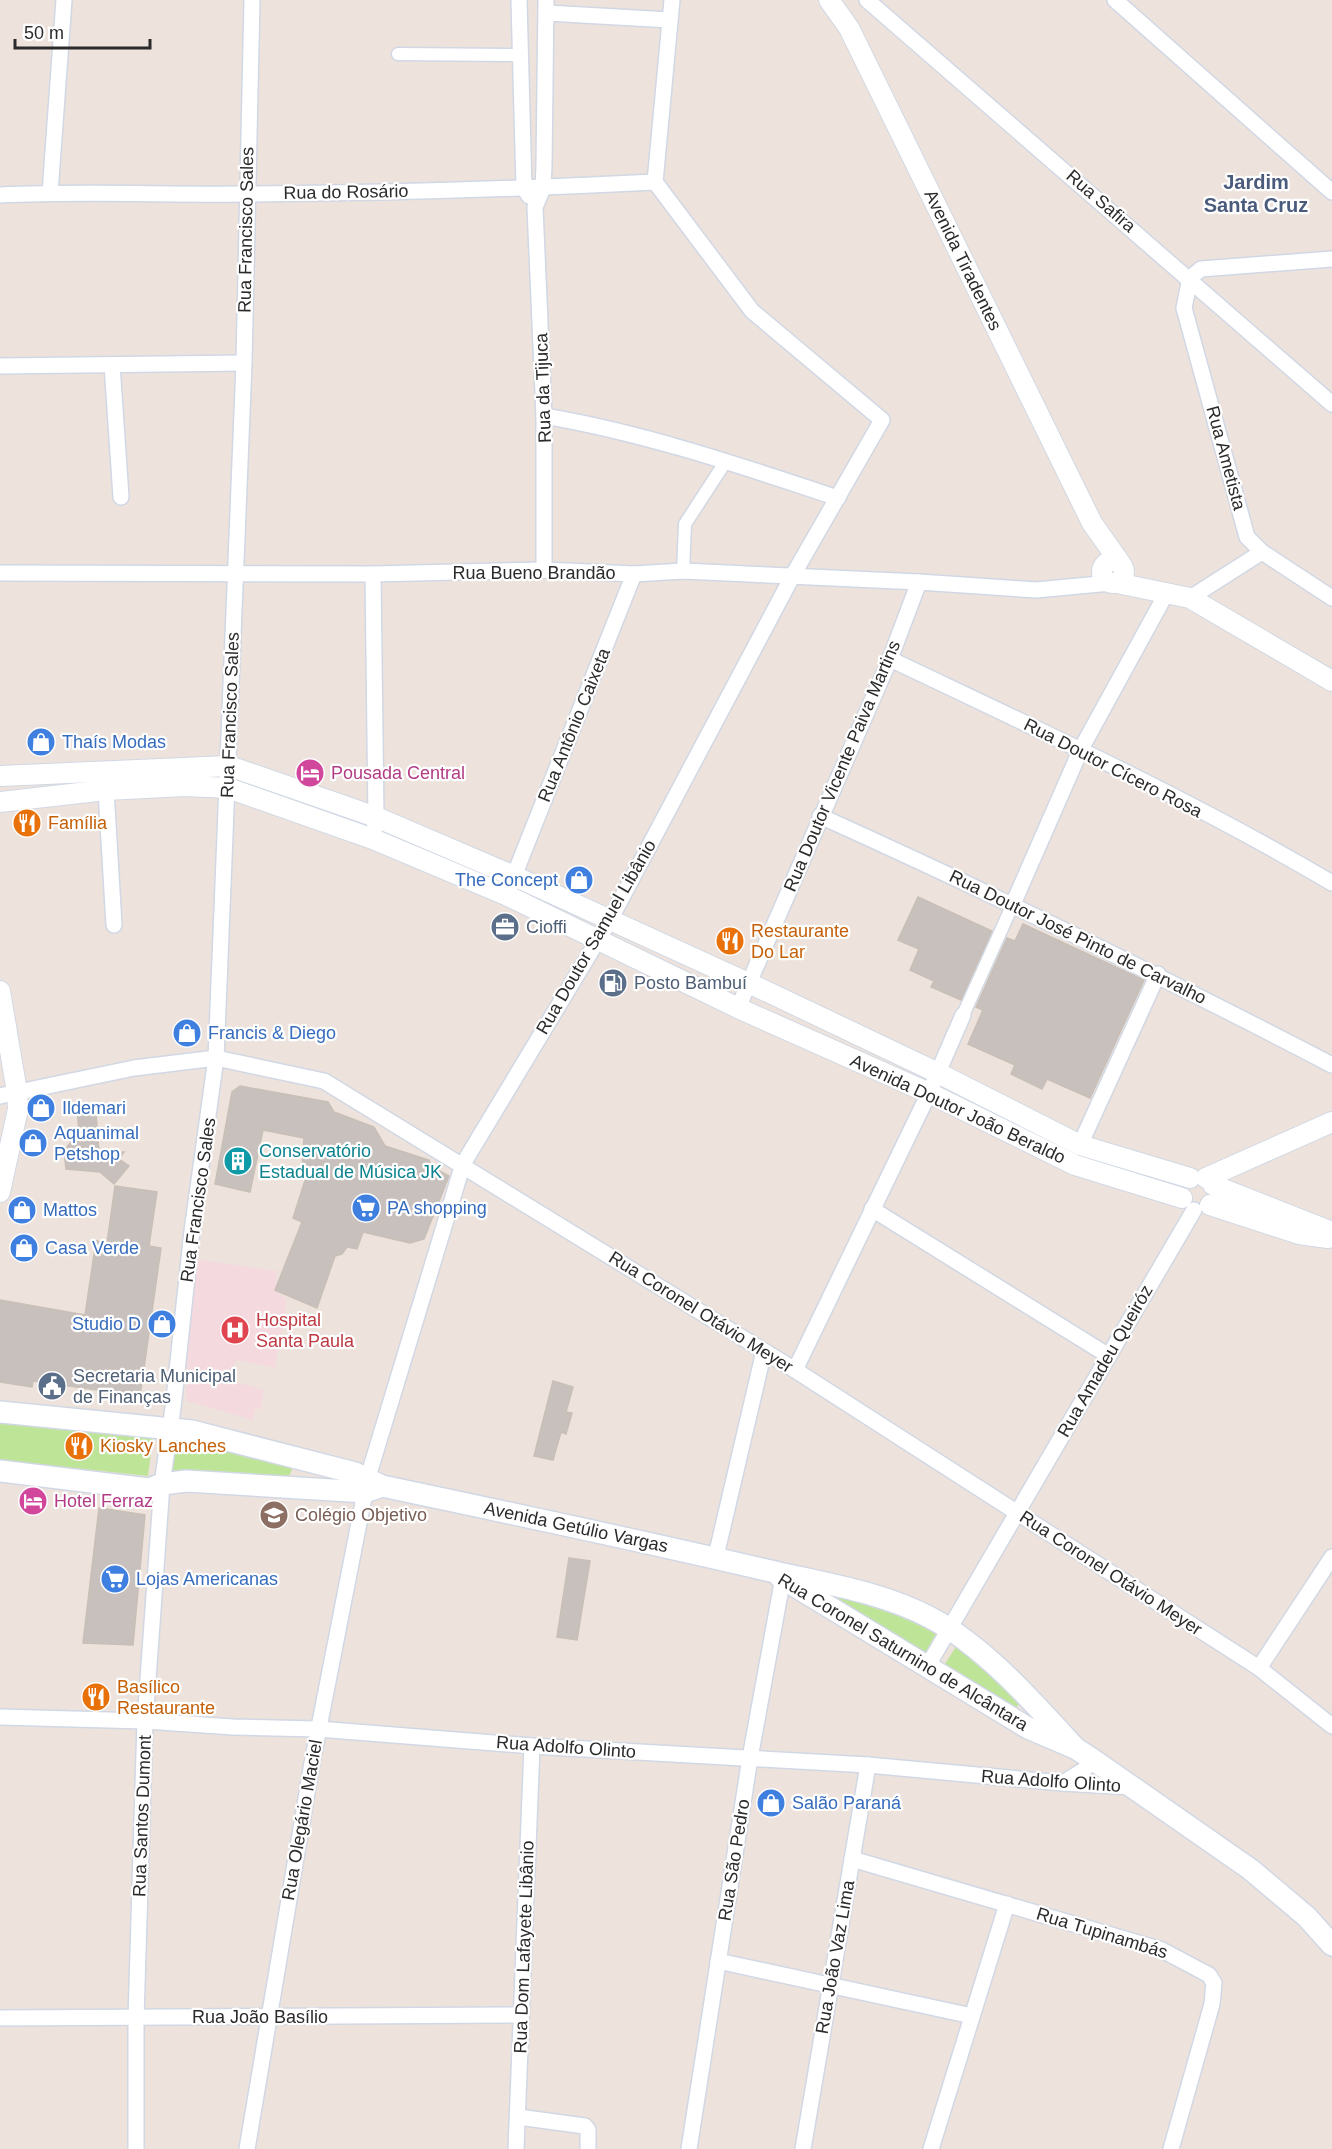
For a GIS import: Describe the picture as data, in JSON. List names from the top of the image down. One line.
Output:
{"streets":{"main road":["Avenida Getúlio Vargas","Rua Coronel Saturnino de Alcântara"],"street":["Rua do Rosário","Rua Safira","Rua Francisco Sales","Avenida Tiradentes","Rua da Tijuca","Rua Ametista","Rua Bueno Brandão","Rua Antônio Caixeta","Rua Doutor Vicente Paiva Martins","Rua Doutor Cícero Rosa","Rua Doutor Samuel Libânio","Rua Doutor José Pinto de Carvalho","Avenida Doutor João Beraldo","Rua Coronel Otávio Meyer","Rua Amadeu Queiróz","Rua Adolfo Olinto","Rua Santos Dumont","Rua Olegário Maciel","Rua São Pedro","Rua Tupinambás","Rua Dom Lafayete Libânio","Rua João Vaz Lima","Rua João Basílio"]},"crossings":[["Rua do Rosário","Rua Francisco Sales"],["Rua do Rosário","Rua da Tijuca"],["Rua do Rosário","Rua Doutor Samuel Libânio"],["Rua Safira","Rua Ametista"],["Rua Francisco Sales","Rua Bueno Brandão"],["Rua Francisco Sales","Avenida Doutor João Beraldo"],["Rua Francisco Sales","Rua Coronel Otávio Meyer"],["Rua Francisco Sales","Avenida Getúlio Vargas"],["Rua Francisco Sales","Rua Santos Dumont"],["Avenida Tiradentes","Rua Bueno Brandão"],["Rua da Tijuca","Rua Bueno Brandão"],["Rua Bueno Brandão","Rua Antônio Caixeta"],["Rua Bueno Brandão","Rua Doutor Vicente Paiva Martins"],["Rua Bueno Brandão","Rua Doutor Samuel Libânio"],["Rua Antônio Caixeta","Avenida Doutor João Beraldo"],["Rua Doutor Vicente Paiva Martins","Rua Doutor Cícero Rosa"],["Rua Doutor Vicente Paiva Martins","Rua Doutor José Pinto de Carvalho"],["Rua Doutor Vicente Paiva Martins","Avenida Doutor João Beraldo"],["Rua Doutor Samuel Libânio","Avenida Doutor João Beraldo"],["Rua Doutor Samuel Libânio","Rua Coronel Otávio Meyer"],["Rua Doutor Samuel Libânio","Avenida Getúlio Vargas"],["Rua Doutor Samuel Libânio","Rua Olegário Maciel"],["Avenida Doutor João Beraldo","Rua Amadeu Queiróz"],["Rua Coronel Otávio Meyer","Rua Amadeu Queiróz"],["Rua Amadeu Queiróz","Rua Coronel Saturnino de Alcântara"],["Avenida Getúlio Vargas","Rua Coronel Saturnino de Alcântara"],["Avenida Getúlio Vargas","Rua Santos Dumont"],["Avenida Getúlio Vargas","Rua Olegário Maciel"],["Avenida Getúlio Vargas","Rua São Pedro"],["Rua Coronel Saturnino de Alcântara","Rua Adolfo Olinto"],["Rua Coronel Saturnino de Alcântara","Rua São Pedro"],["Rua Adolfo Olinto","Rua Santos Dumont"],["Rua Adolfo Olinto","Rua Olegário Maciel"],["Rua Adolfo Olinto","Rua São Pedro"],["Rua Adolfo Olinto","Rua Dom Lafayete Libânio"],["Rua Adolfo Olinto","Rua João Vaz Lima"],["Rua Santos Dumont","Rua João Basílio"],["Rua Olegário Maciel","Rua João Basílio"],["Rua Tupinambás","Rua João Vaz Lima"],["Rua Dom Lafayete Libânio","Rua João Basílio"]],"districts":["Jardim Santa Cruz"],"places":{"shop":["Thaís Modas","The Concept","Francis & Diego","Ildemari","Aquanimal Petshop","Mattos","Casa Verde","Studio D","Salão Paraná"],"hotel":["Pousada Central","Hotel Ferraz"],"restaurant":["Família","Restaurante Do Lar","Kiosky Lanches","Basílico Restaurante"],"office":["Cioffi"],"fuel station":["Posto Bambuí"],"building":["Conservatório Estadual de Música JK"],"supermarket":["PA shopping","Lojas Americanas"],"hospital":["Hospital Santa Paula"],"public building":["Secretaria Municipal de Finanças"],"school or university":["Colégio Objetivo"]},"scale_bar":"50 m"}
